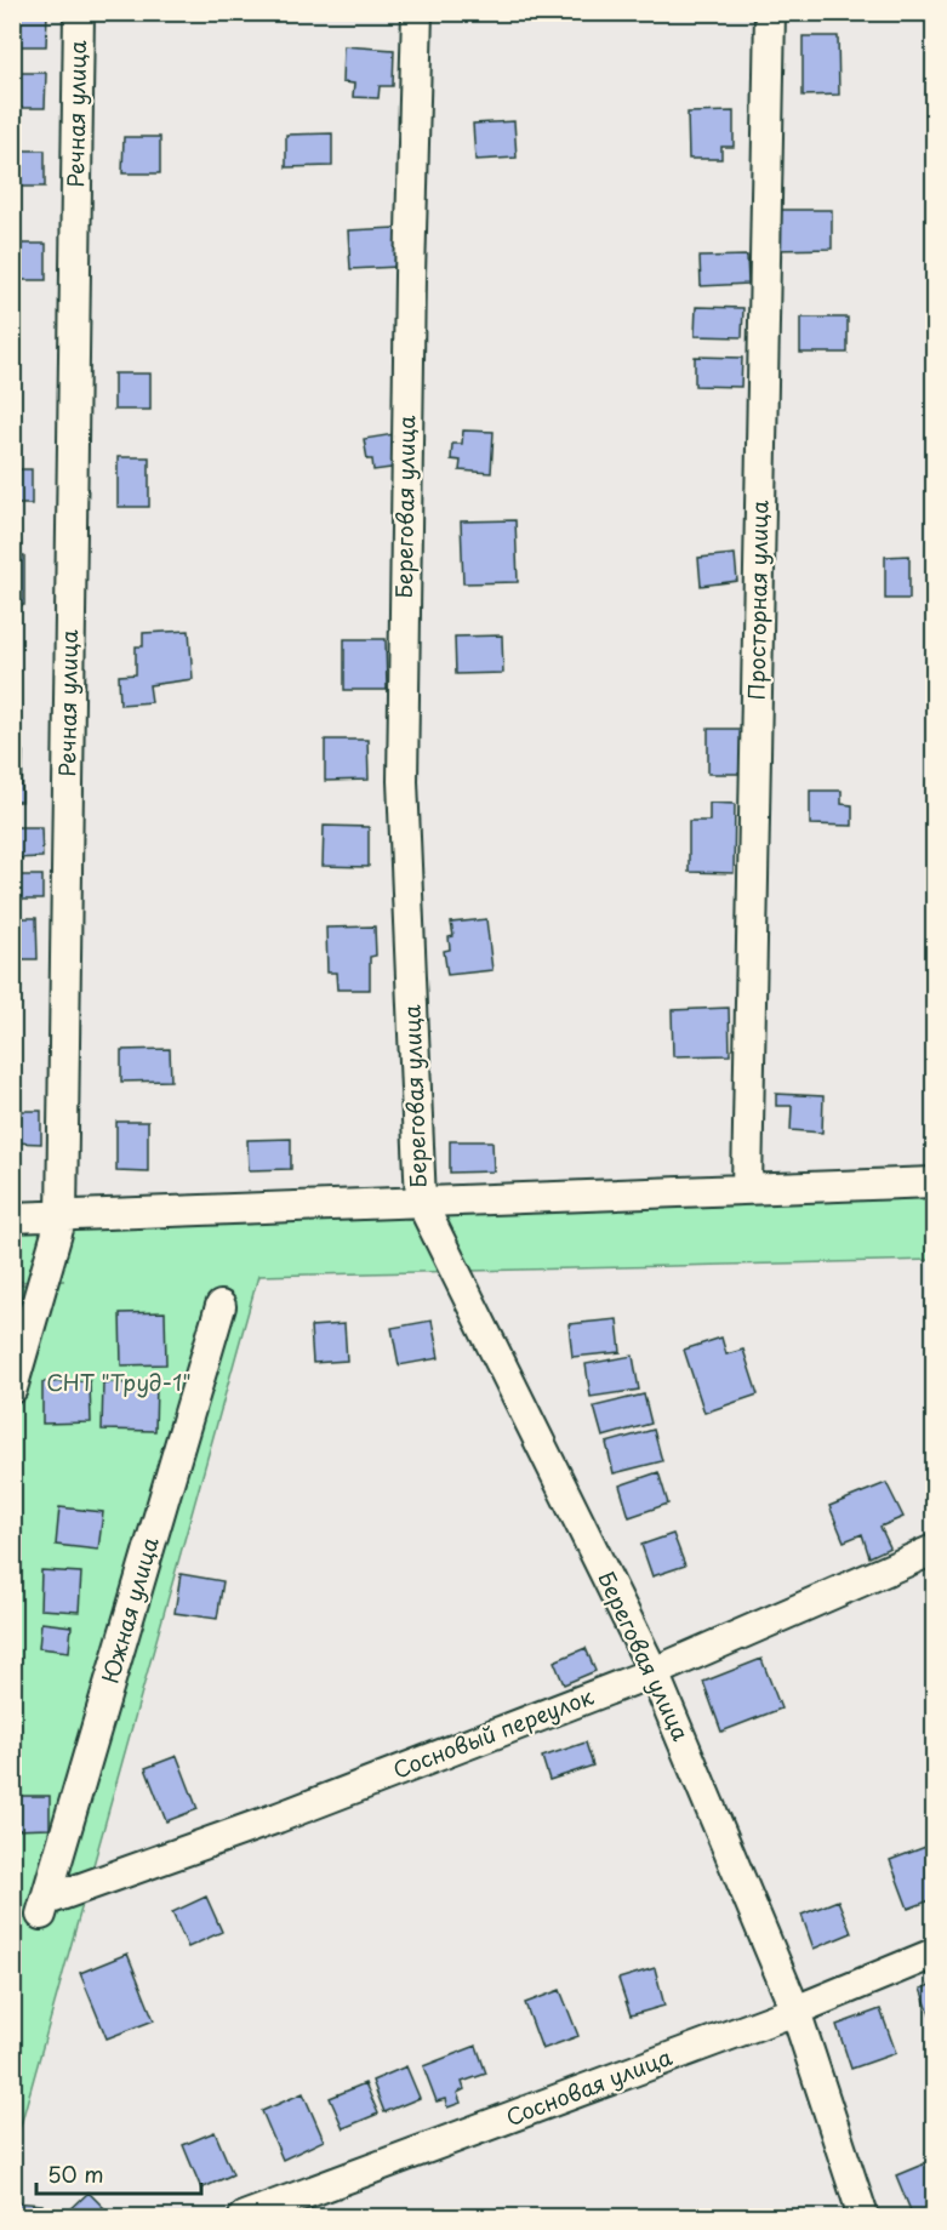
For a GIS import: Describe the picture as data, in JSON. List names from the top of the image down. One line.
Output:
{"streets":{"street":["Речная улица","Береговая улица","Просторная улица","Южная улица","Сосновый переулок","Сосновая улица"]},"crossings":[["Береговая улица","Сосновый переулок"],["Береговая улица","Сосновая улица"],["Южная улица","Сосновый переулок"]],"parks":["СНТ \"Труд-1\""],"scale_bar":"50 m"}
